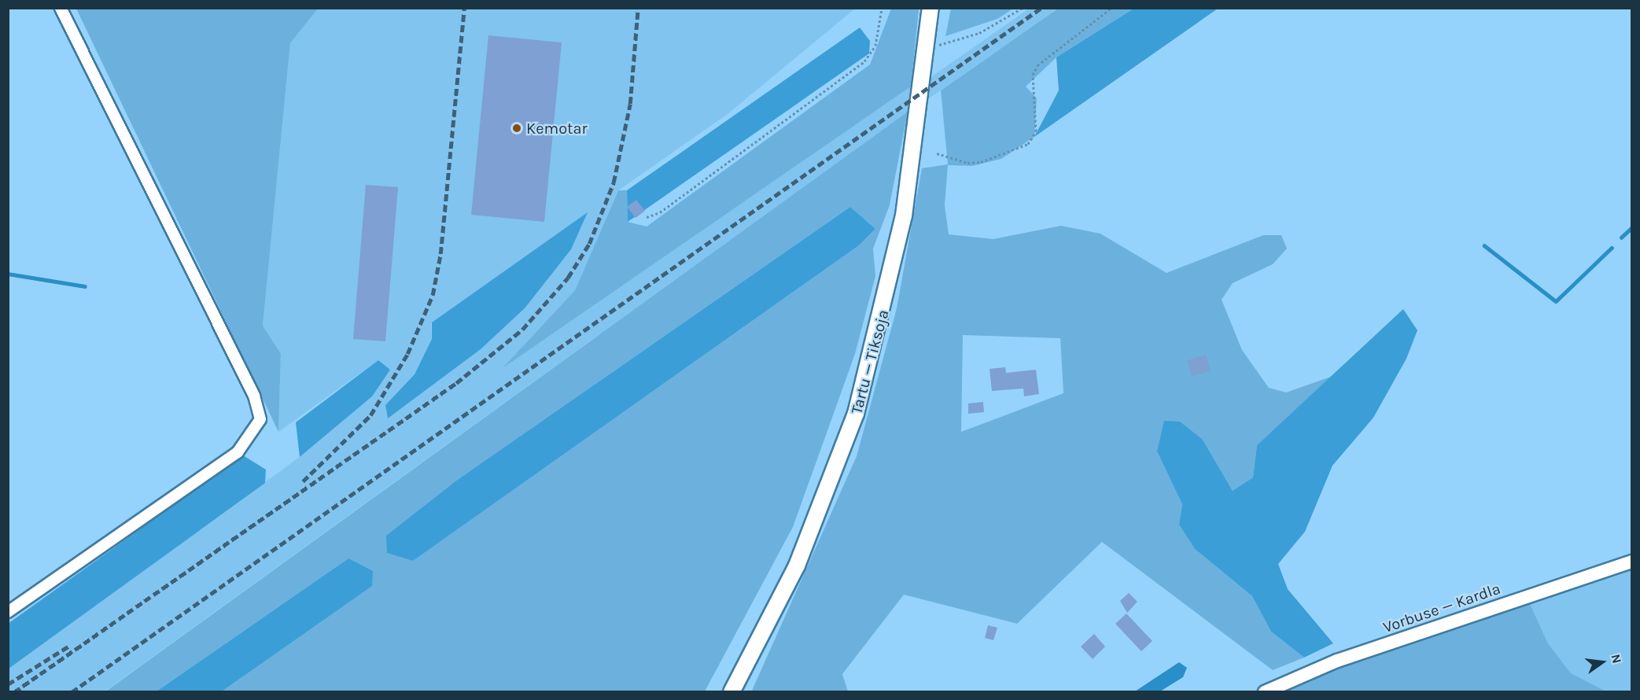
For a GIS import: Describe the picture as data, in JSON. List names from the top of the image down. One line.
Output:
{"streets":{"main road":["Tartu — Tiksoja"],"street":["Vorbuse — Kardla"]},"places":["Kemotar"],"north":"right"}
